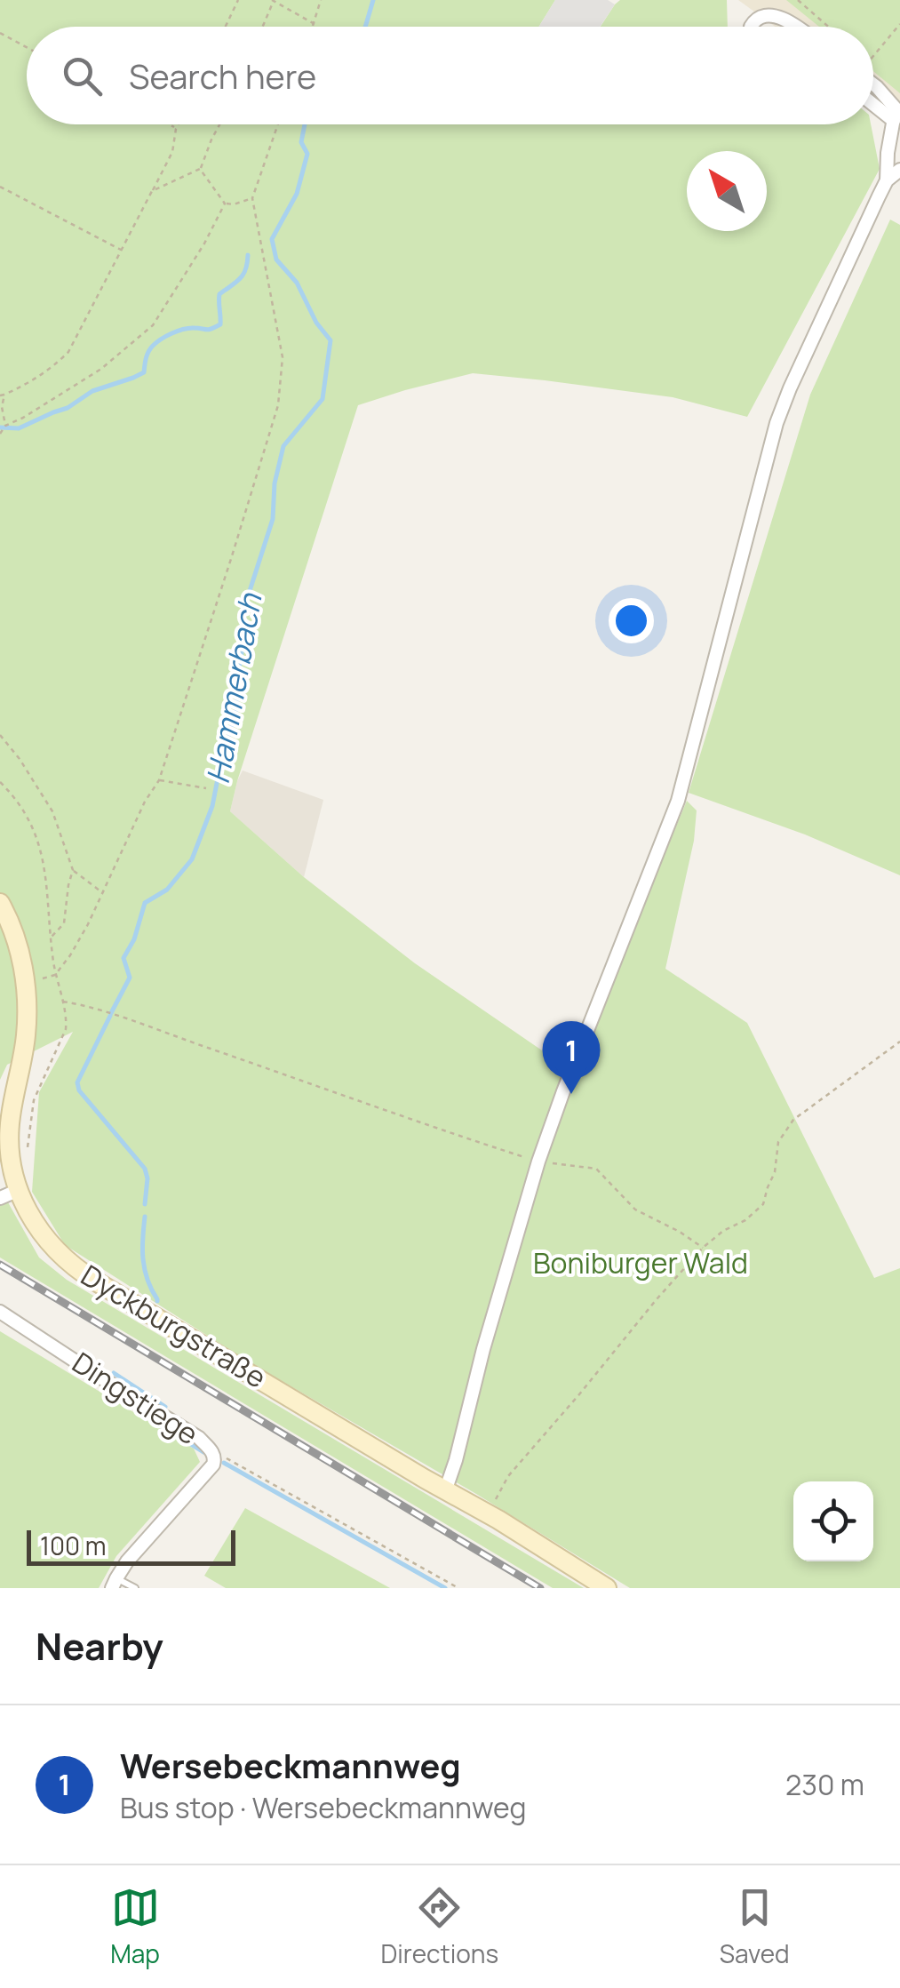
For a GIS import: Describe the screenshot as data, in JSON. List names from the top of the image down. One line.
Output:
{"streets":{"street":["Dyckburgstraße","Dingstiege"]},"water":["Hammerbach"],"parks":["Boniburger Wald"],"scale_bar":"100 m","north":"top left","page":{"search":"Search here","pins":"1","scale":"100 m","heading":"Nearby","list":[{"mark":"1","name":"Wersebeckmannweg","note":"Bus stop · Wersebeckmannweg","value":"230 m"}],"nav":["Map","Directions","Saved"]}}
